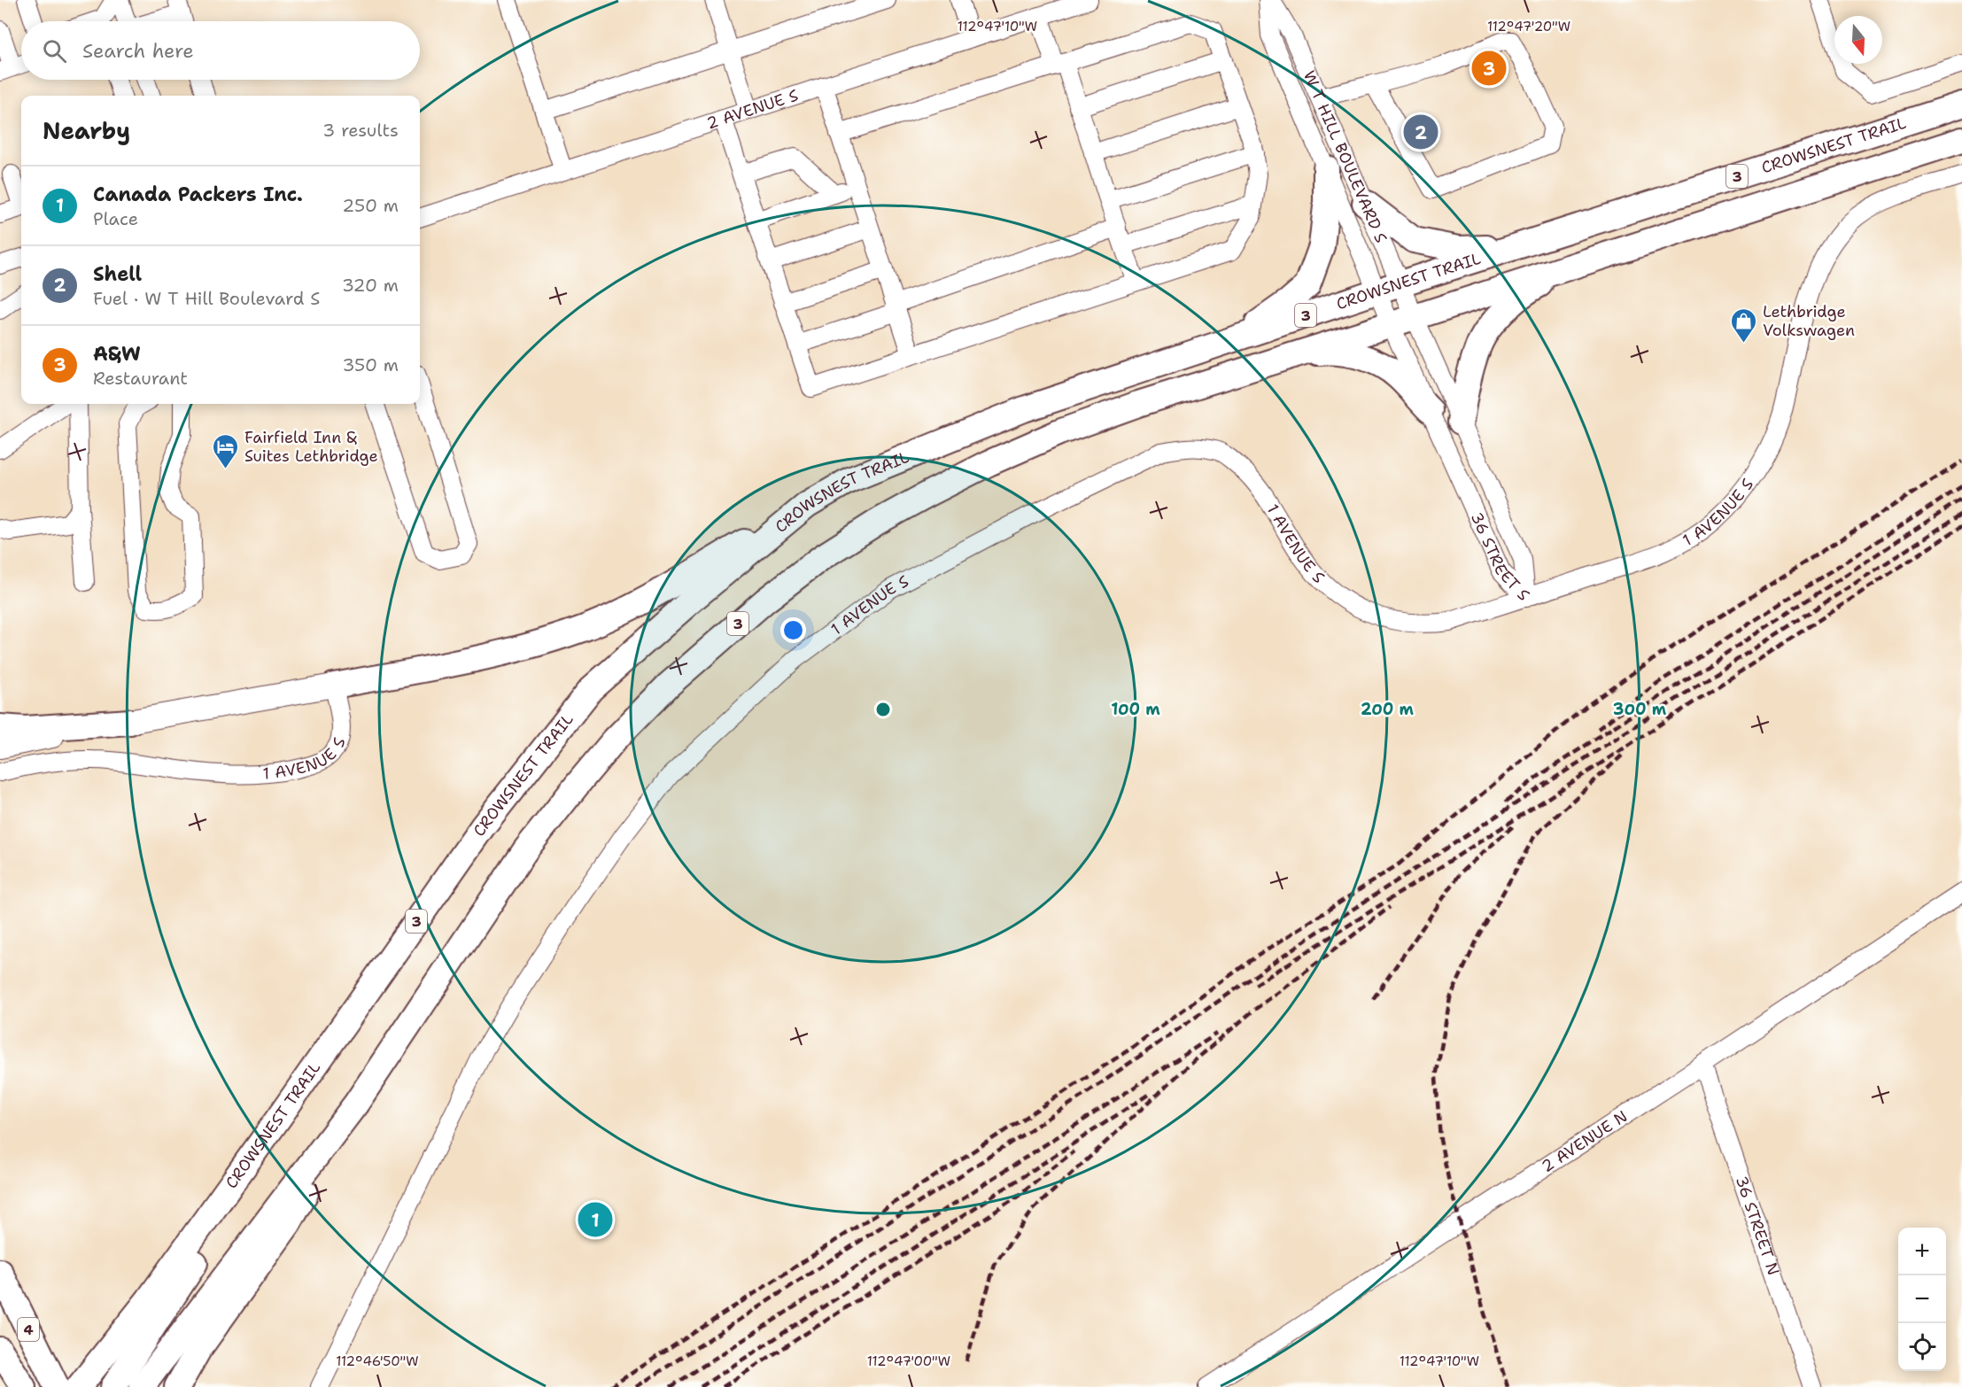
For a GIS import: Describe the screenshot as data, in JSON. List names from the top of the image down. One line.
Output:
{"streets":{"highway":["CROWSNEST TRAIL","3","4"],"street":["2 AVENUE S","W T HILL BOULEVARD S","1 AVENUE S","36 STREET S","2 AVENUE N","36 STREET N"]},"crossings":[["CROWSNEST TRAIL","W T HILL BOULEVARD S"],["W T HILL BOULEVARD S","3"],["W T HILL BOULEVARD S","36 STREET S"],["3","36 STREET S"],["1 AVENUE S","36 STREET S"],["2 AVENUE N","36 STREET N"]],"places":{"shop":["Lethbridge Volkswagen"],"hotel":["Fairfield Inn & Suites Lethbridge"]},"north":"bottom","page":{"search":"Search here","pins":["3","2","1"],"heading":["Nearby","3 results"],"list":[{"mark":"1","name":"Canada Packers Inc.","note":"Place","value":"250 m"},{"mark":"2","name":"Shell","note":"Fuel · W T Hill Boulevard S","value":"320 m"},{"mark":"3","name":"A&W","note":"Restaurant","value":"350 m"}],"map_buttons":["+","−"]},"coordinates":["112°47'10\"W","112°47'20\"W","112°46'50\"W","112°47'00\"W"],"rings":["100 m","200 m","300 m"]}
